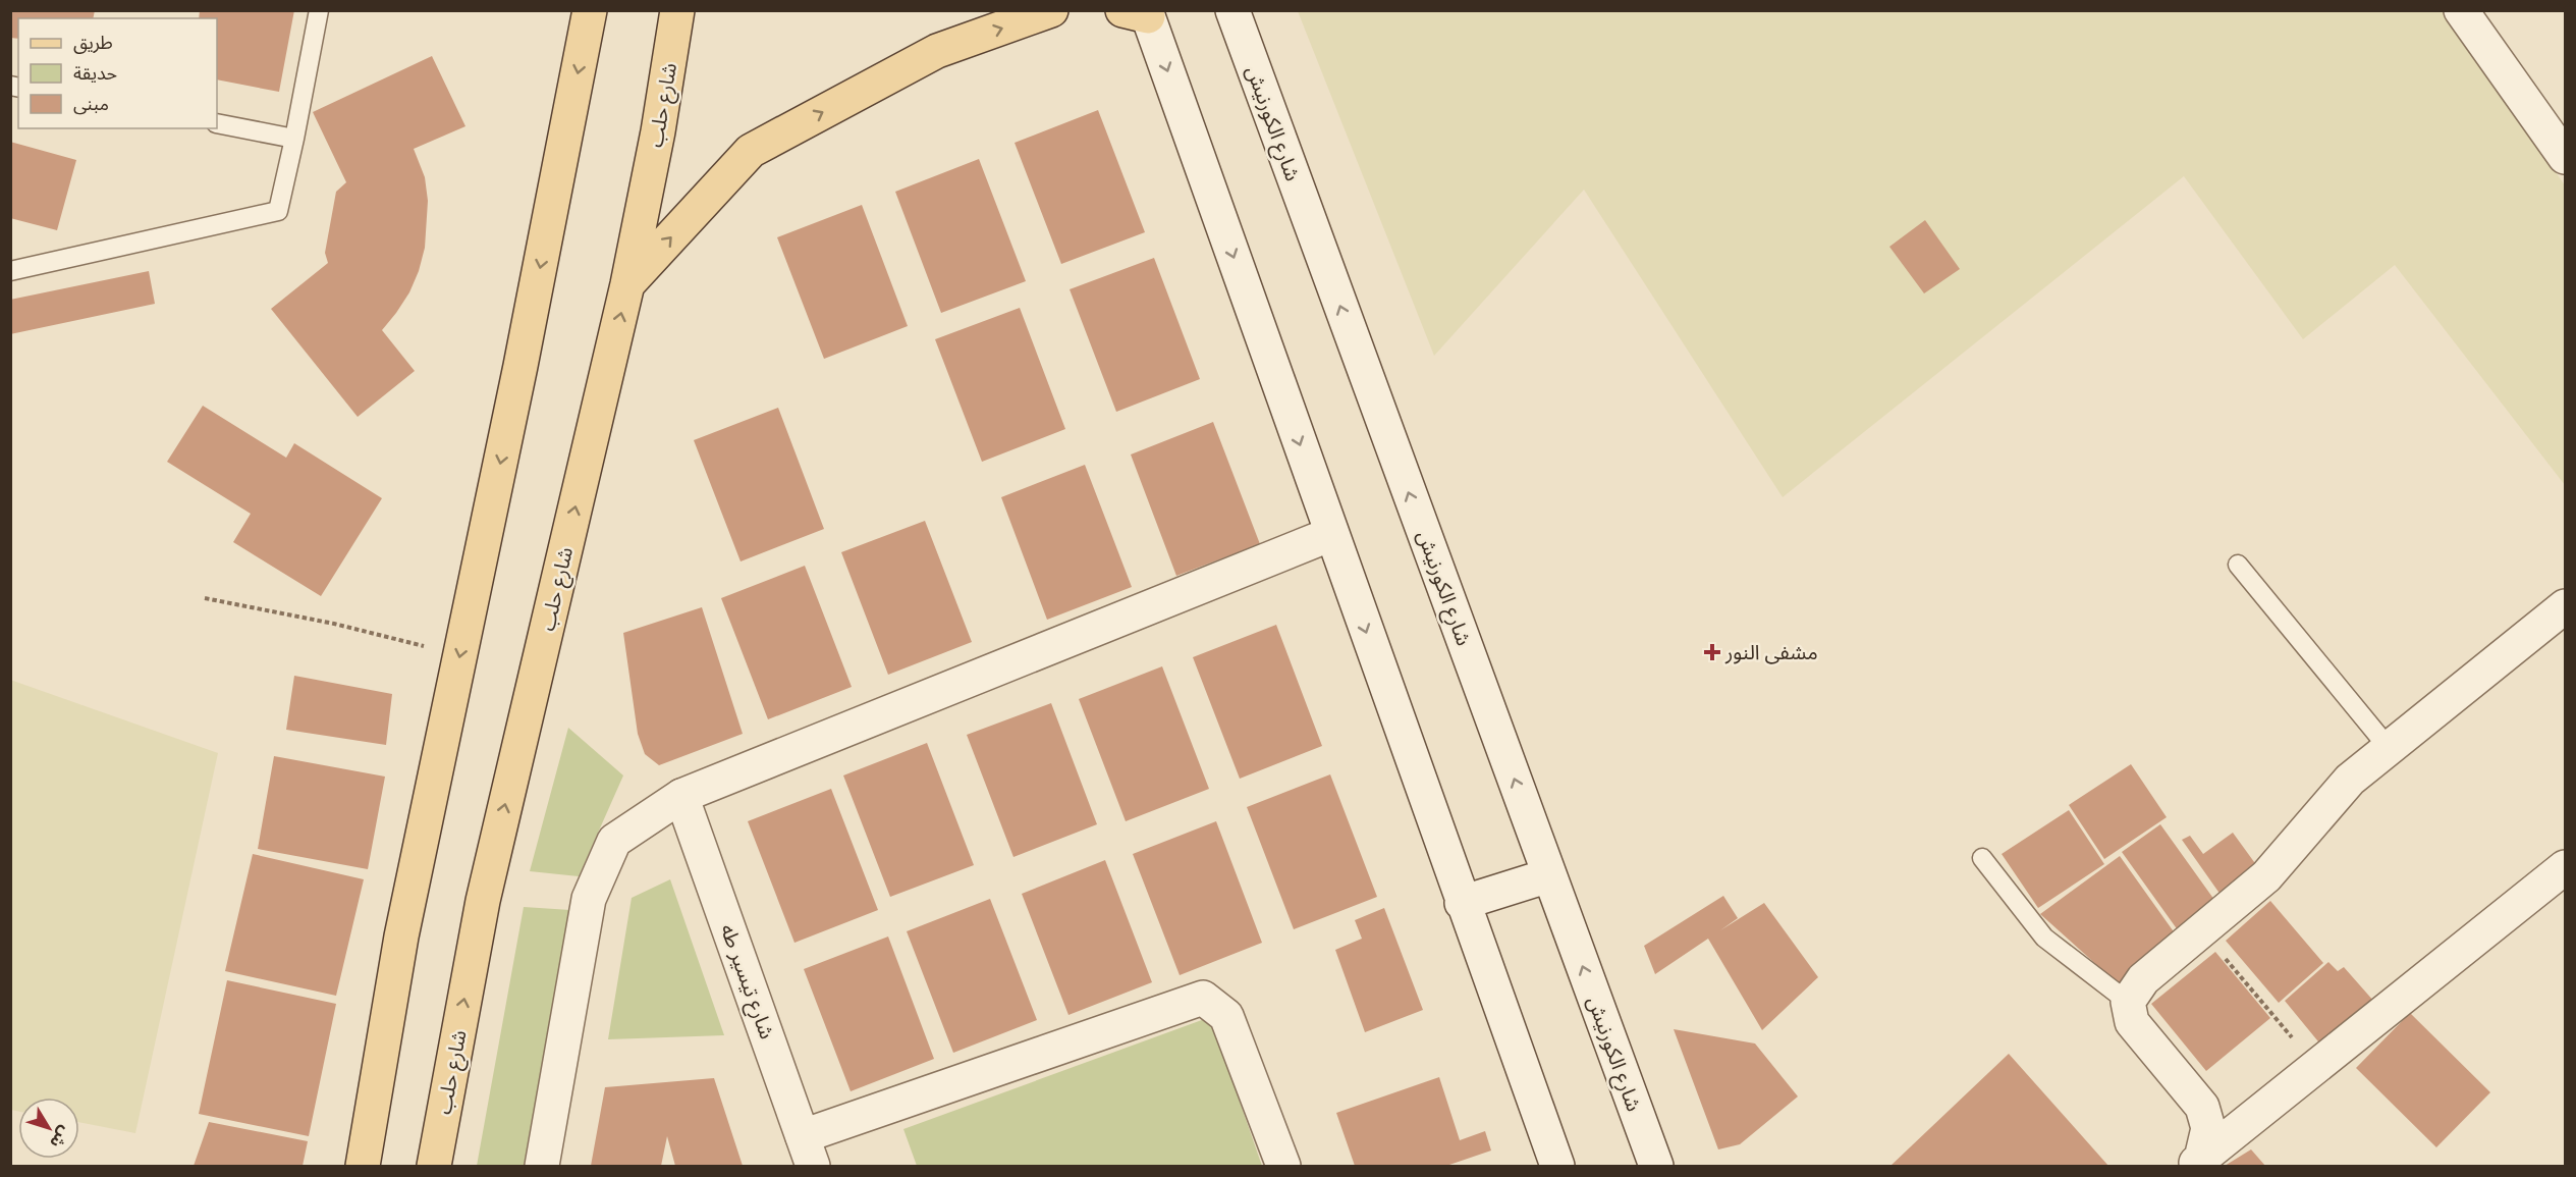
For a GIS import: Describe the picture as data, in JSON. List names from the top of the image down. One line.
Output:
{"streets":{"main road":["شارع حلب"],"street":["شارع الكورنيش","شارع تيسير طه"]},"places":{"health":["مشفى النور"]},"legend":["طريق","حديقة","مبنى"],"north":"bottom right"}
